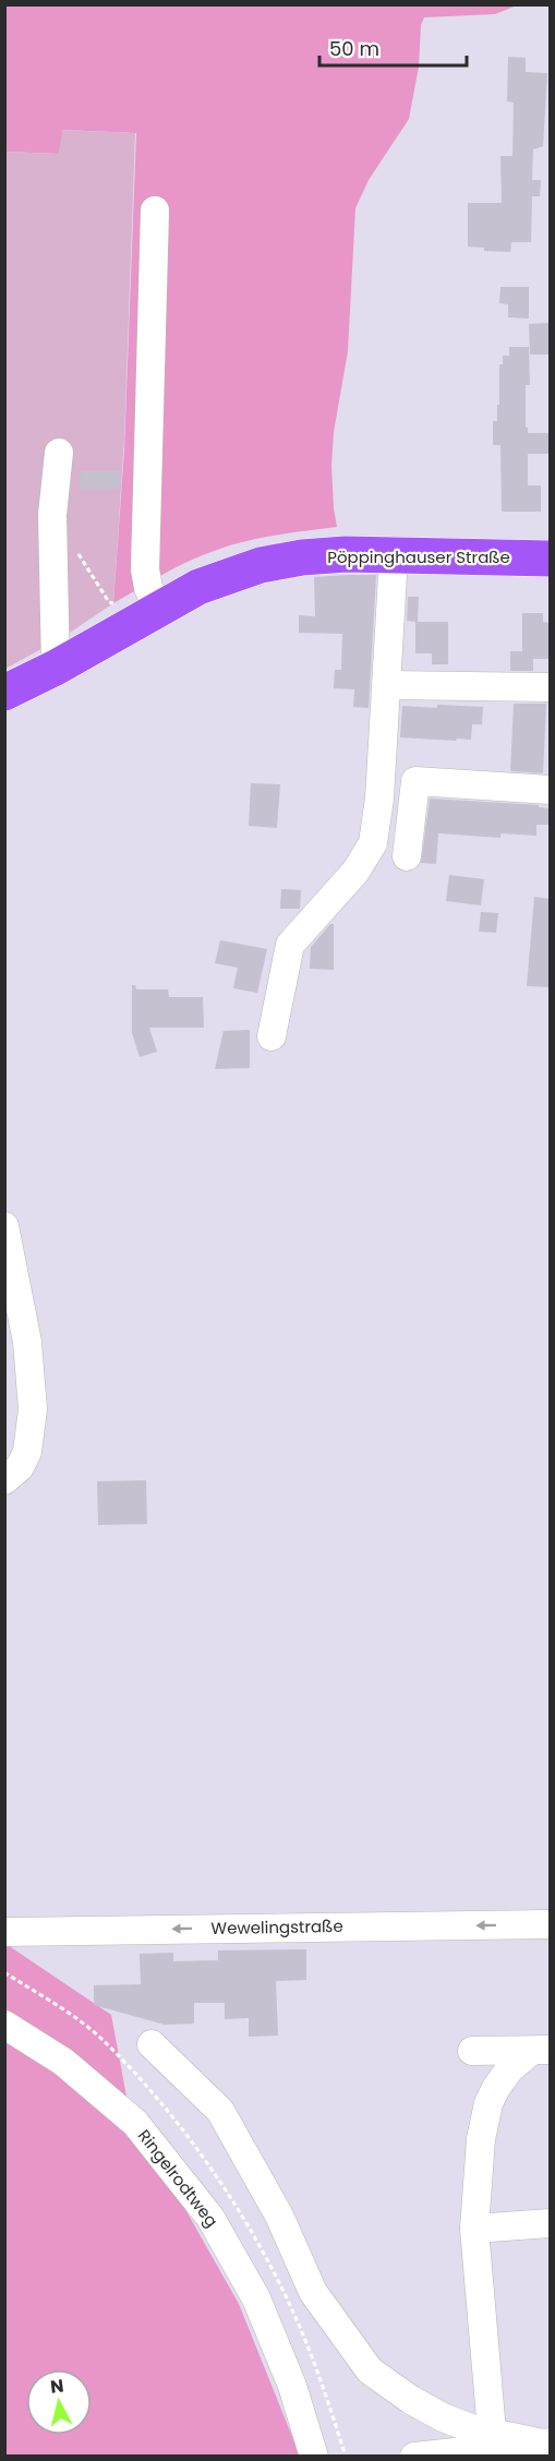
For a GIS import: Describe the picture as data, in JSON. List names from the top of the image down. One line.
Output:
{"streets":{"main road":["Pöppinghauser Straße"],"street":["Wewelingstraße","Ringelrodtweg"]},"one_way":["Wewelingstraße"],"scale_bar":"50 m","north":"top"}
